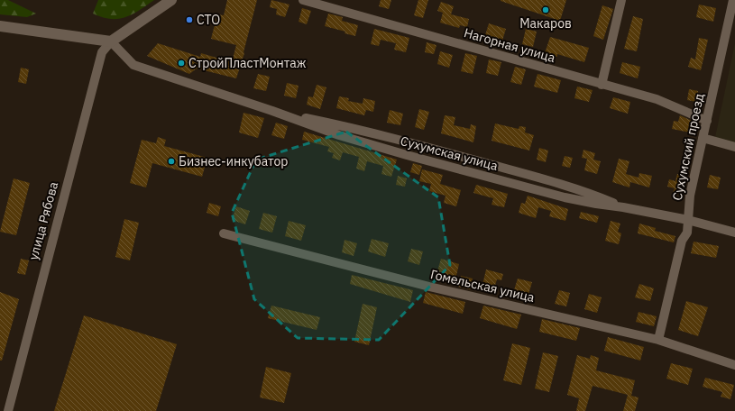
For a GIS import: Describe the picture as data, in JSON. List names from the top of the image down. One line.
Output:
{"streets":{"street":["Нагорная улица","Сухумский проезд","Сухумская улица","улица Рябова","Гомельская улица"]},"crossings":[["Нагорная улица","Сухумский проезд"],["Сухумский проезд","Сухумская улица"],["Сухумский проезд","Гомельская улица"],["Сухумская улица","улица Рябова"]],"places":["Макаров","СТО","СтройПластМонтаж","Бизнес-инкубатор"]}
